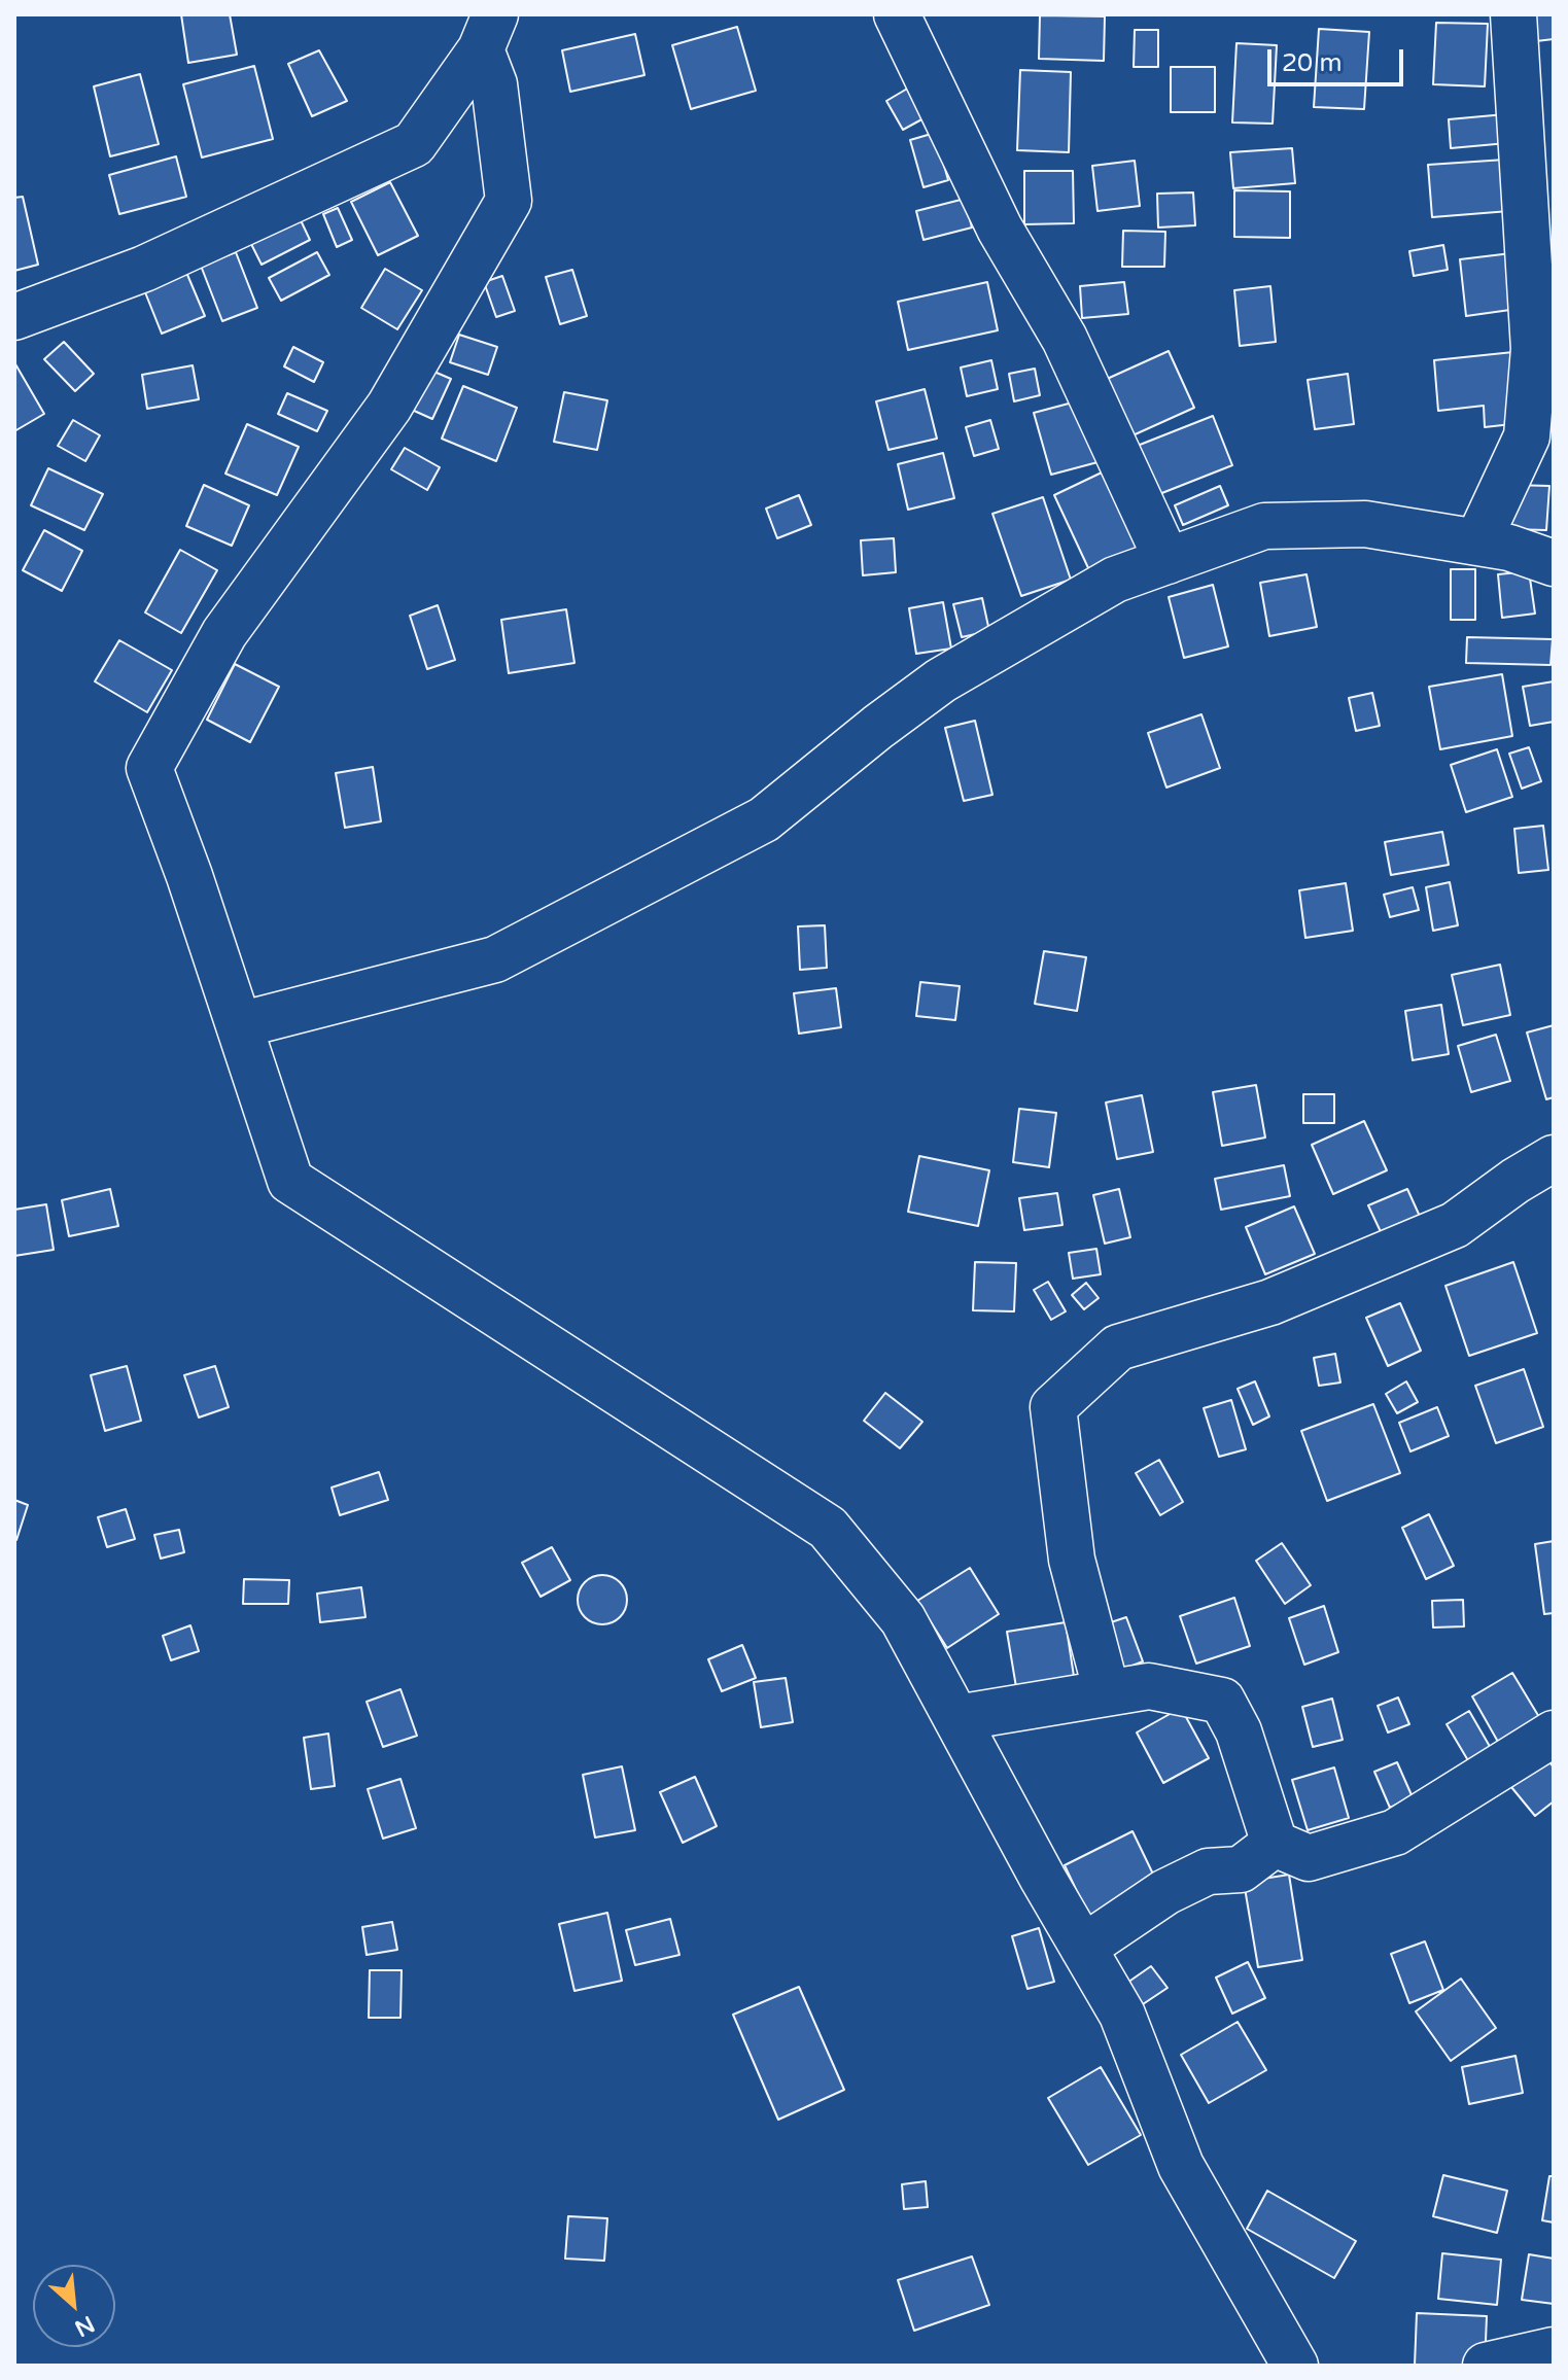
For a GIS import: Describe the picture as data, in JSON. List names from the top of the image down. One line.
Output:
{"scale_bar":"20 m","north":"bottom right"}
